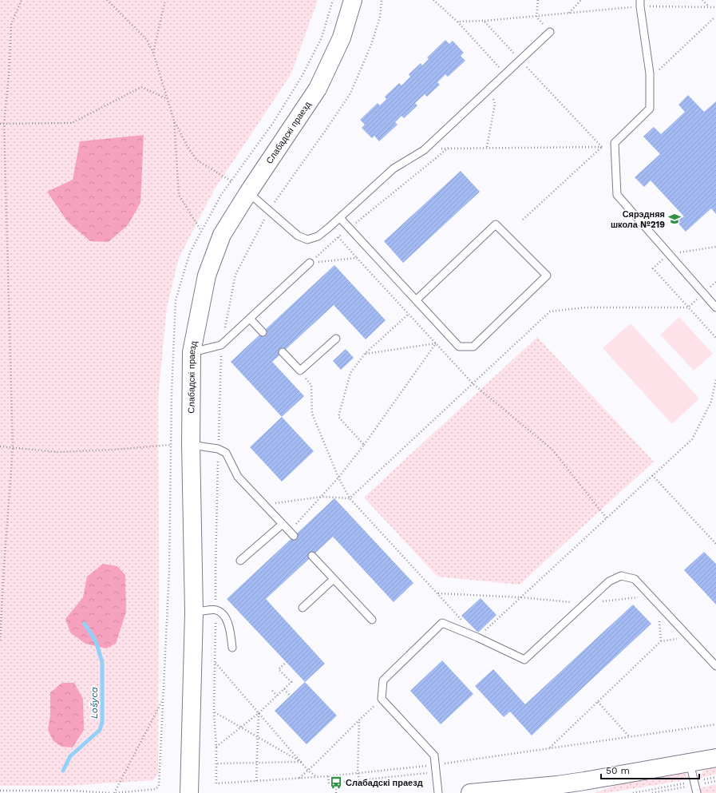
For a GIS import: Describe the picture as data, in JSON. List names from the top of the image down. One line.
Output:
{"streets":{"street":["Слабадскі праезд"]},"water":["Lošyca"],"places":{"school or university":["Сярэдняя школа №219"],"bus stop":["Слабадскі праезд"]},"scale_bar":"50 m"}
